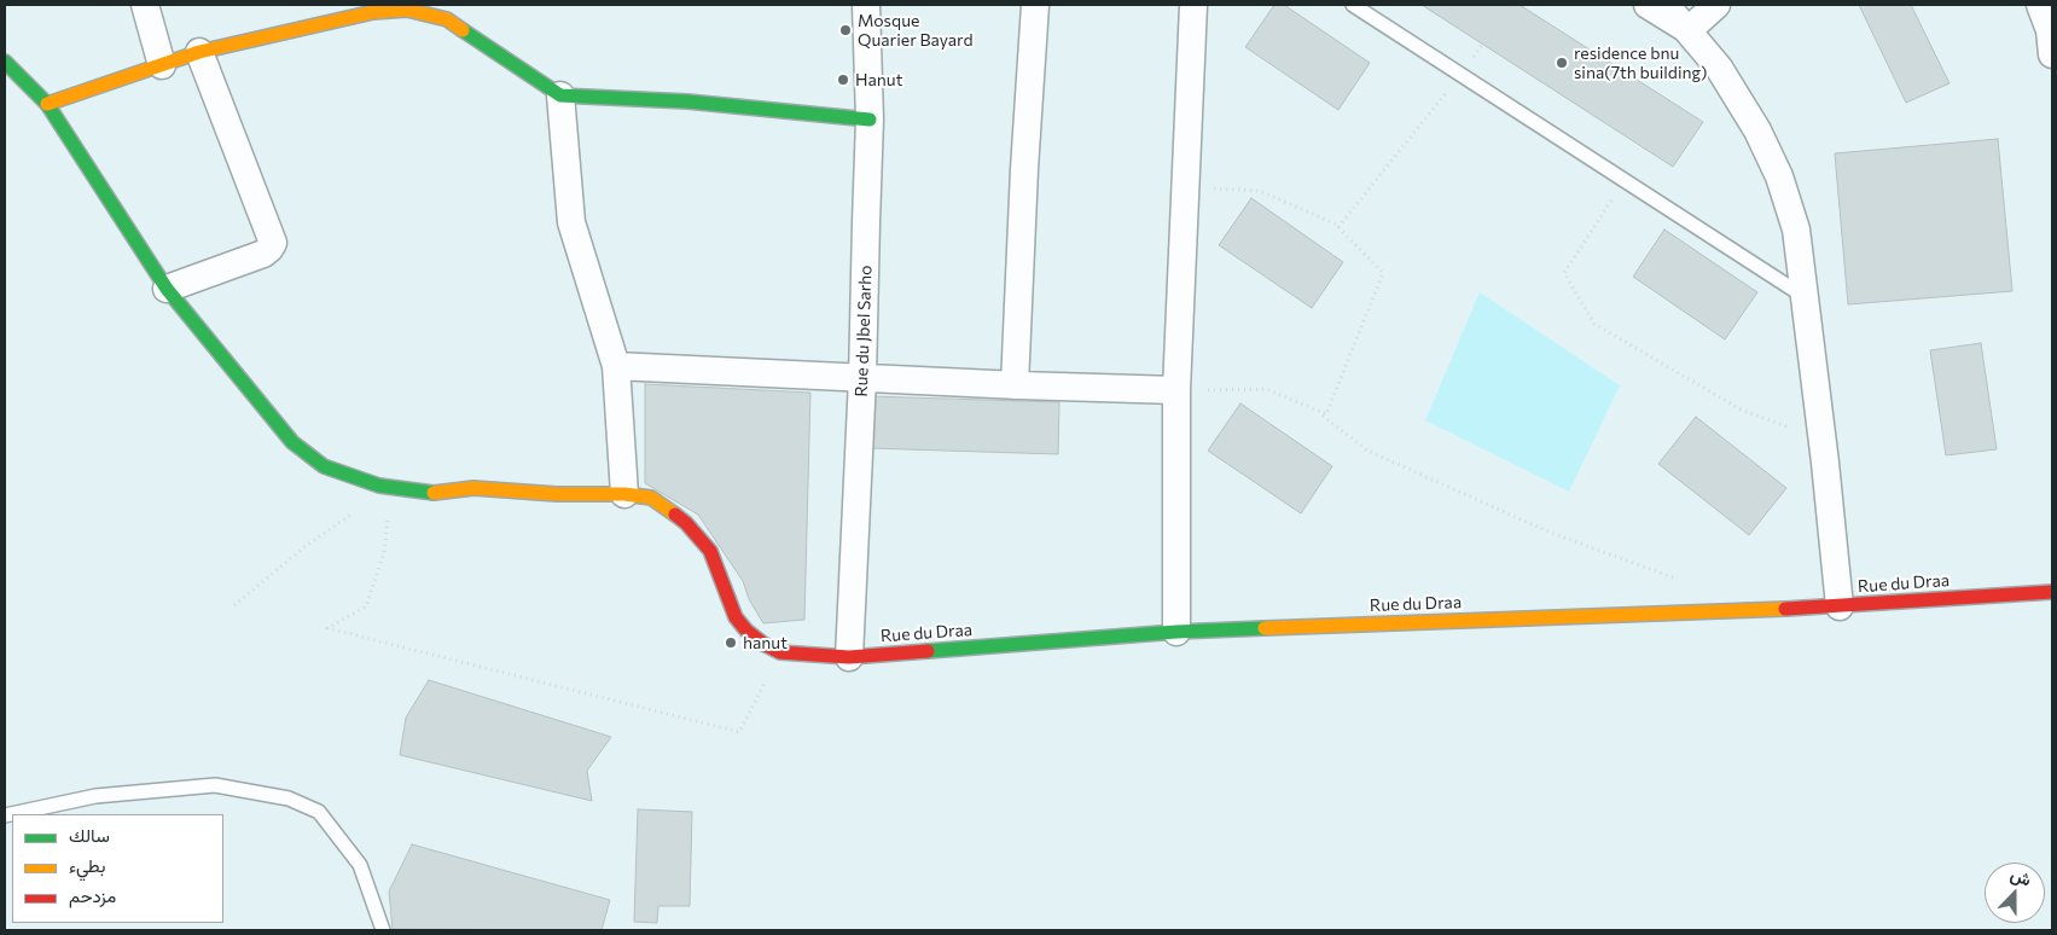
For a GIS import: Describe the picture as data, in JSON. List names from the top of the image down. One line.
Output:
{"streets":{"street":["Rue du Jbel Sarho","Rue du Draa"]},"crossings":[["Rue du Jbel Sarho","Rue du Draa"]],"places":["Mosque Quarier Bayard","residence bnu sina(7th building)","Hanut","hanut"],"legend":["سالك","بطيء","مزدحم"],"north":"top"}
